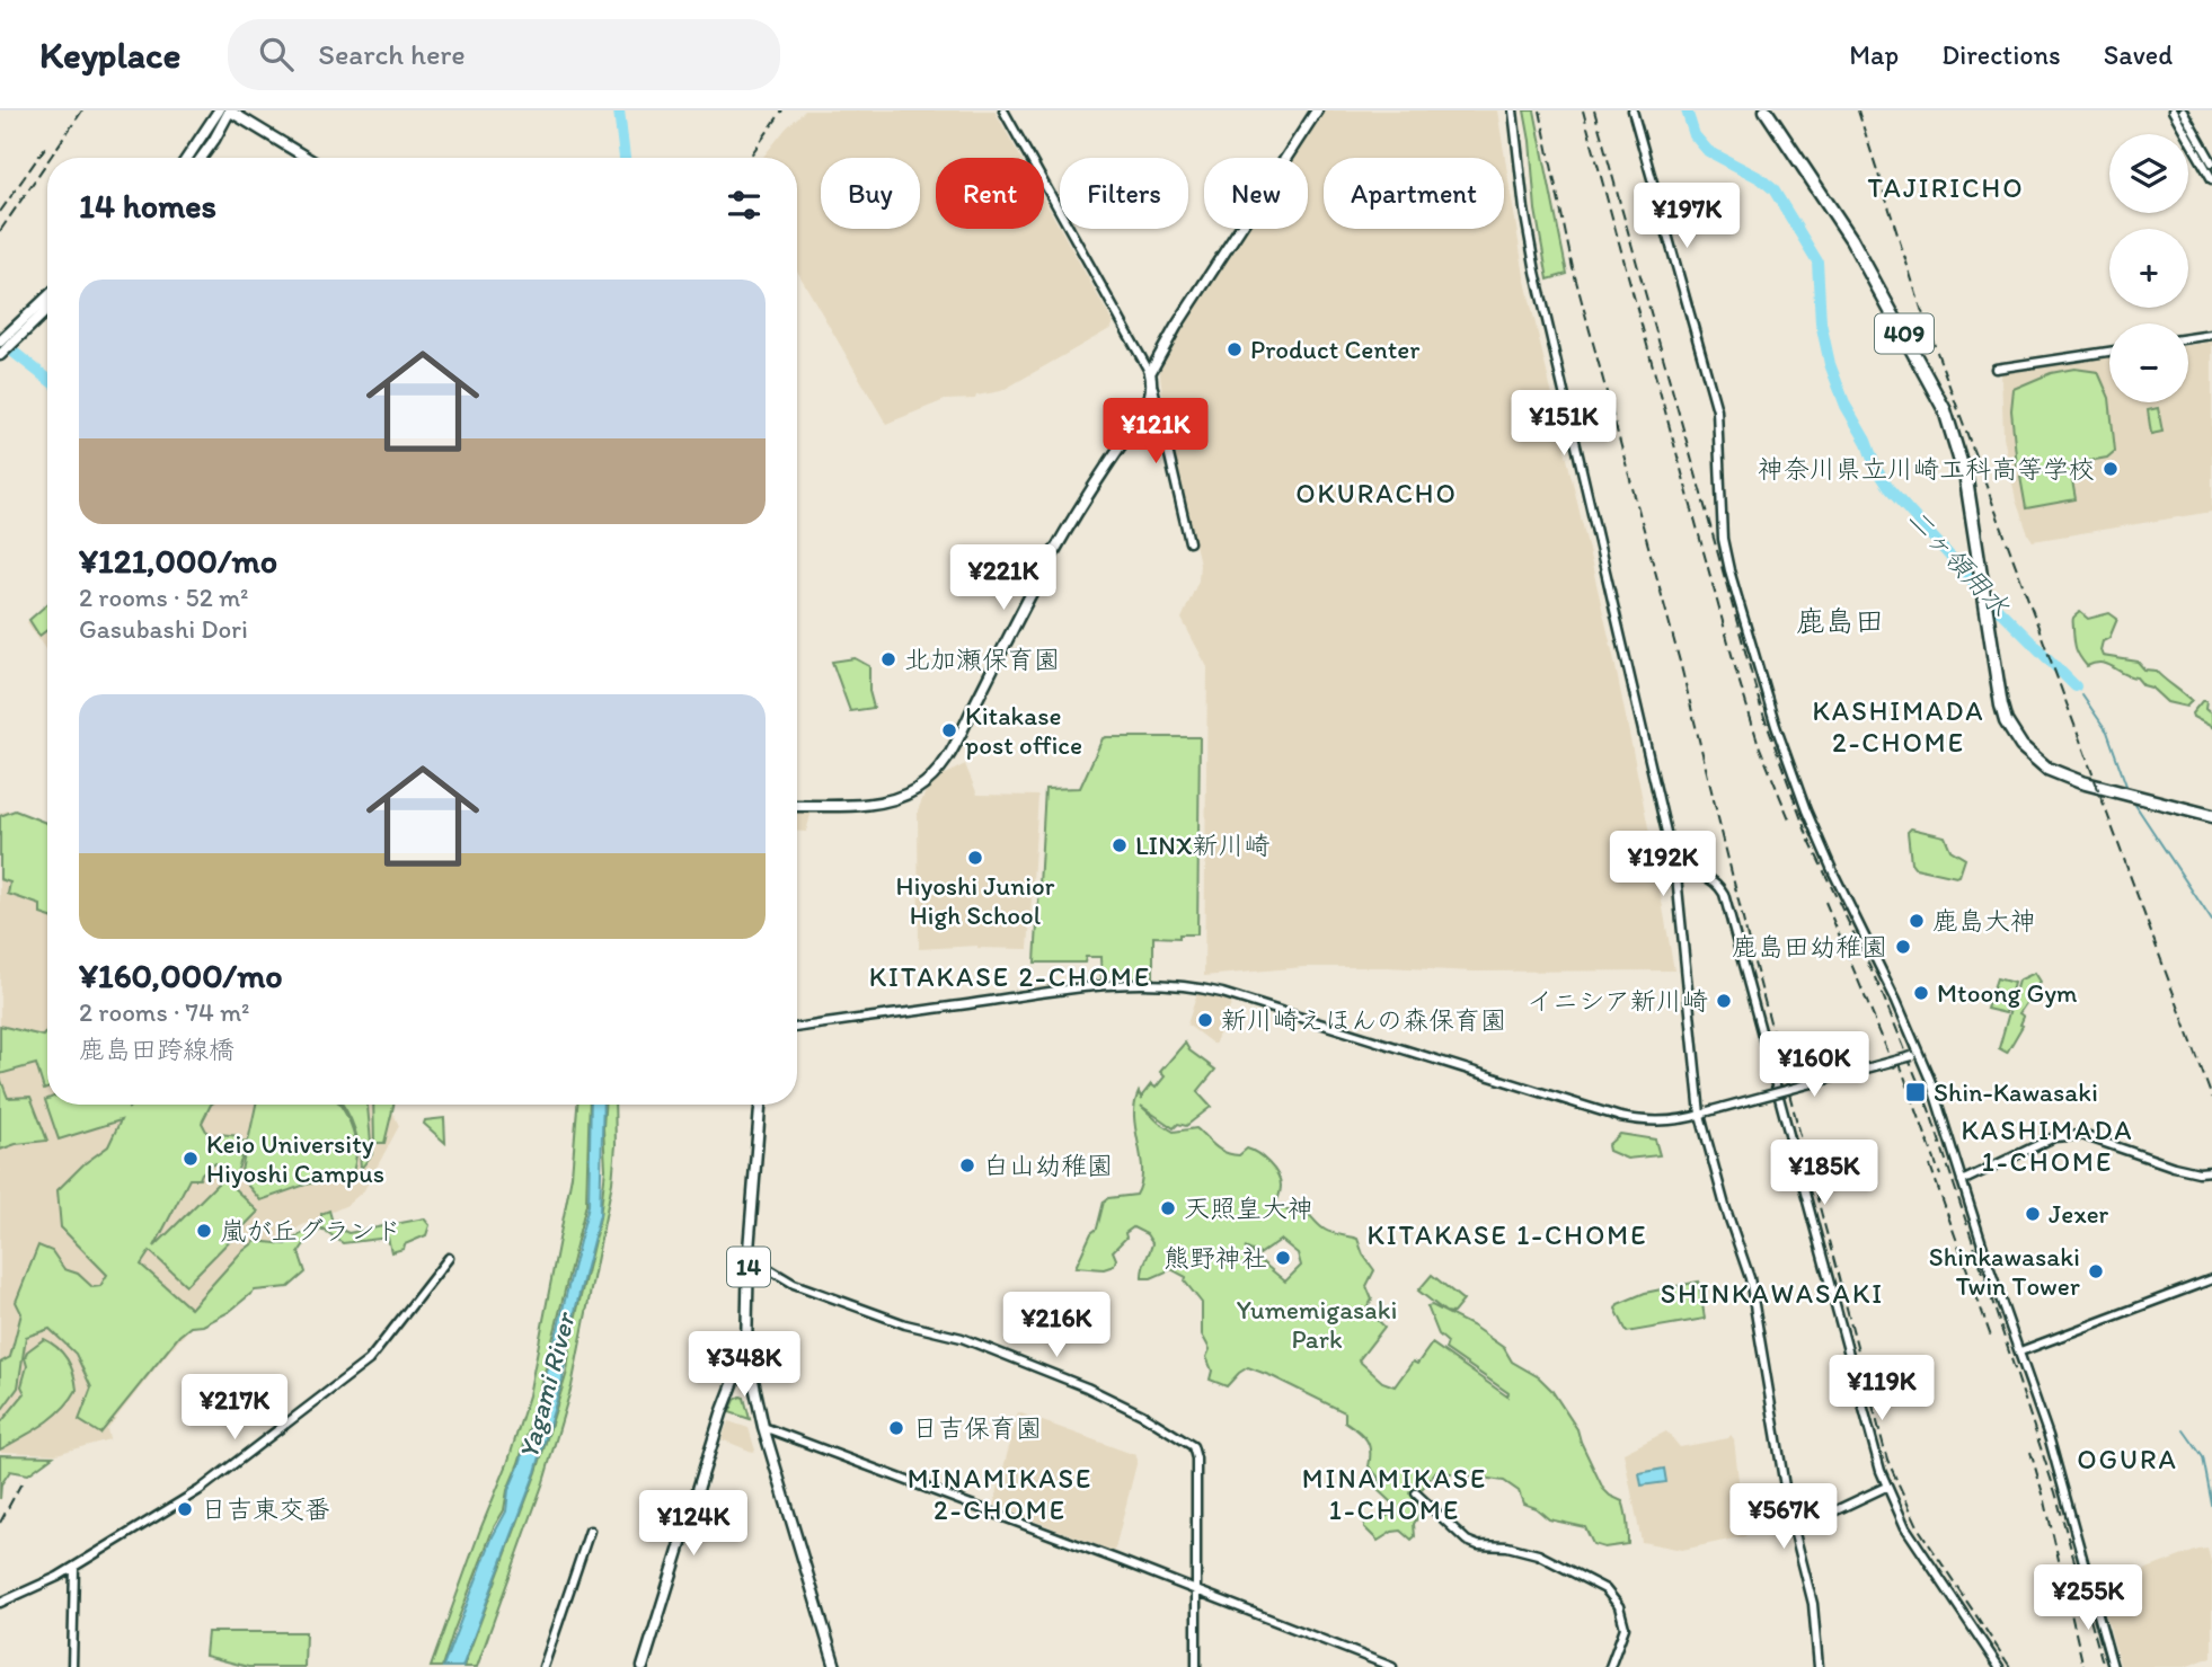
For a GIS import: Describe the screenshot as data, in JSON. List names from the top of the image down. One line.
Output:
{"streets":{"highway":["409"],"main road":["14"]},"districts":["TAJIRICHO","OKURACHO","鹿島田","KASHIMADA 2-CHOME","KITAKASE 2-CHOME","KASHIMADA 1-CHOME","KITAKASE 1-CHOME","SHINKAWASAKI","OGURA","MINAMIKASE 2-CHOME","MINAMIKASE 1-CHOME"],"water":["二ヶ領用水","Yagami River"],"parks":["Yumemigasaki Park"],"places":{"other":["Product Center","神奈川県立川崎工科高等学校","北加瀬保育園","Kitakase post office","LINX新川崎","Hiyoshi Junior High School","鹿島大神","鹿島田幼稚園","Mtoong Gym","イニシア新川崎","新川崎えほんの森保育園","Keio University Hiyoshi Campus","白山幼稚園","天照皇大神","Jexer","嵐が丘グランド","熊野神社","Shinkawasaki Twin Tower","日吉保育園","日吉東交番"],"transit":["Shin-Kawasaki"]},"page":{"header":"Keyplace","search":"Search here","nav":["Map","Directions","Saved"],"map_buttons":["+","−"],"chip":["Buy","Rent","Filters","New","Apartment"],"heading":"14 homes","price":["¥197K","¥151K","¥121K","¥221K","¥192K","¥160K","¥185K","¥216K","¥348K","¥119K","¥217K","¥567K","¥124K","¥255K"],"list":[{"name":"¥121,000/mo","note":"2 rooms · 52 m² · Gasubashi Dori"},{"name":"¥160,000/mo","note":"2 rooms · 74 m² · 鹿島田跨線橋"}]}}
